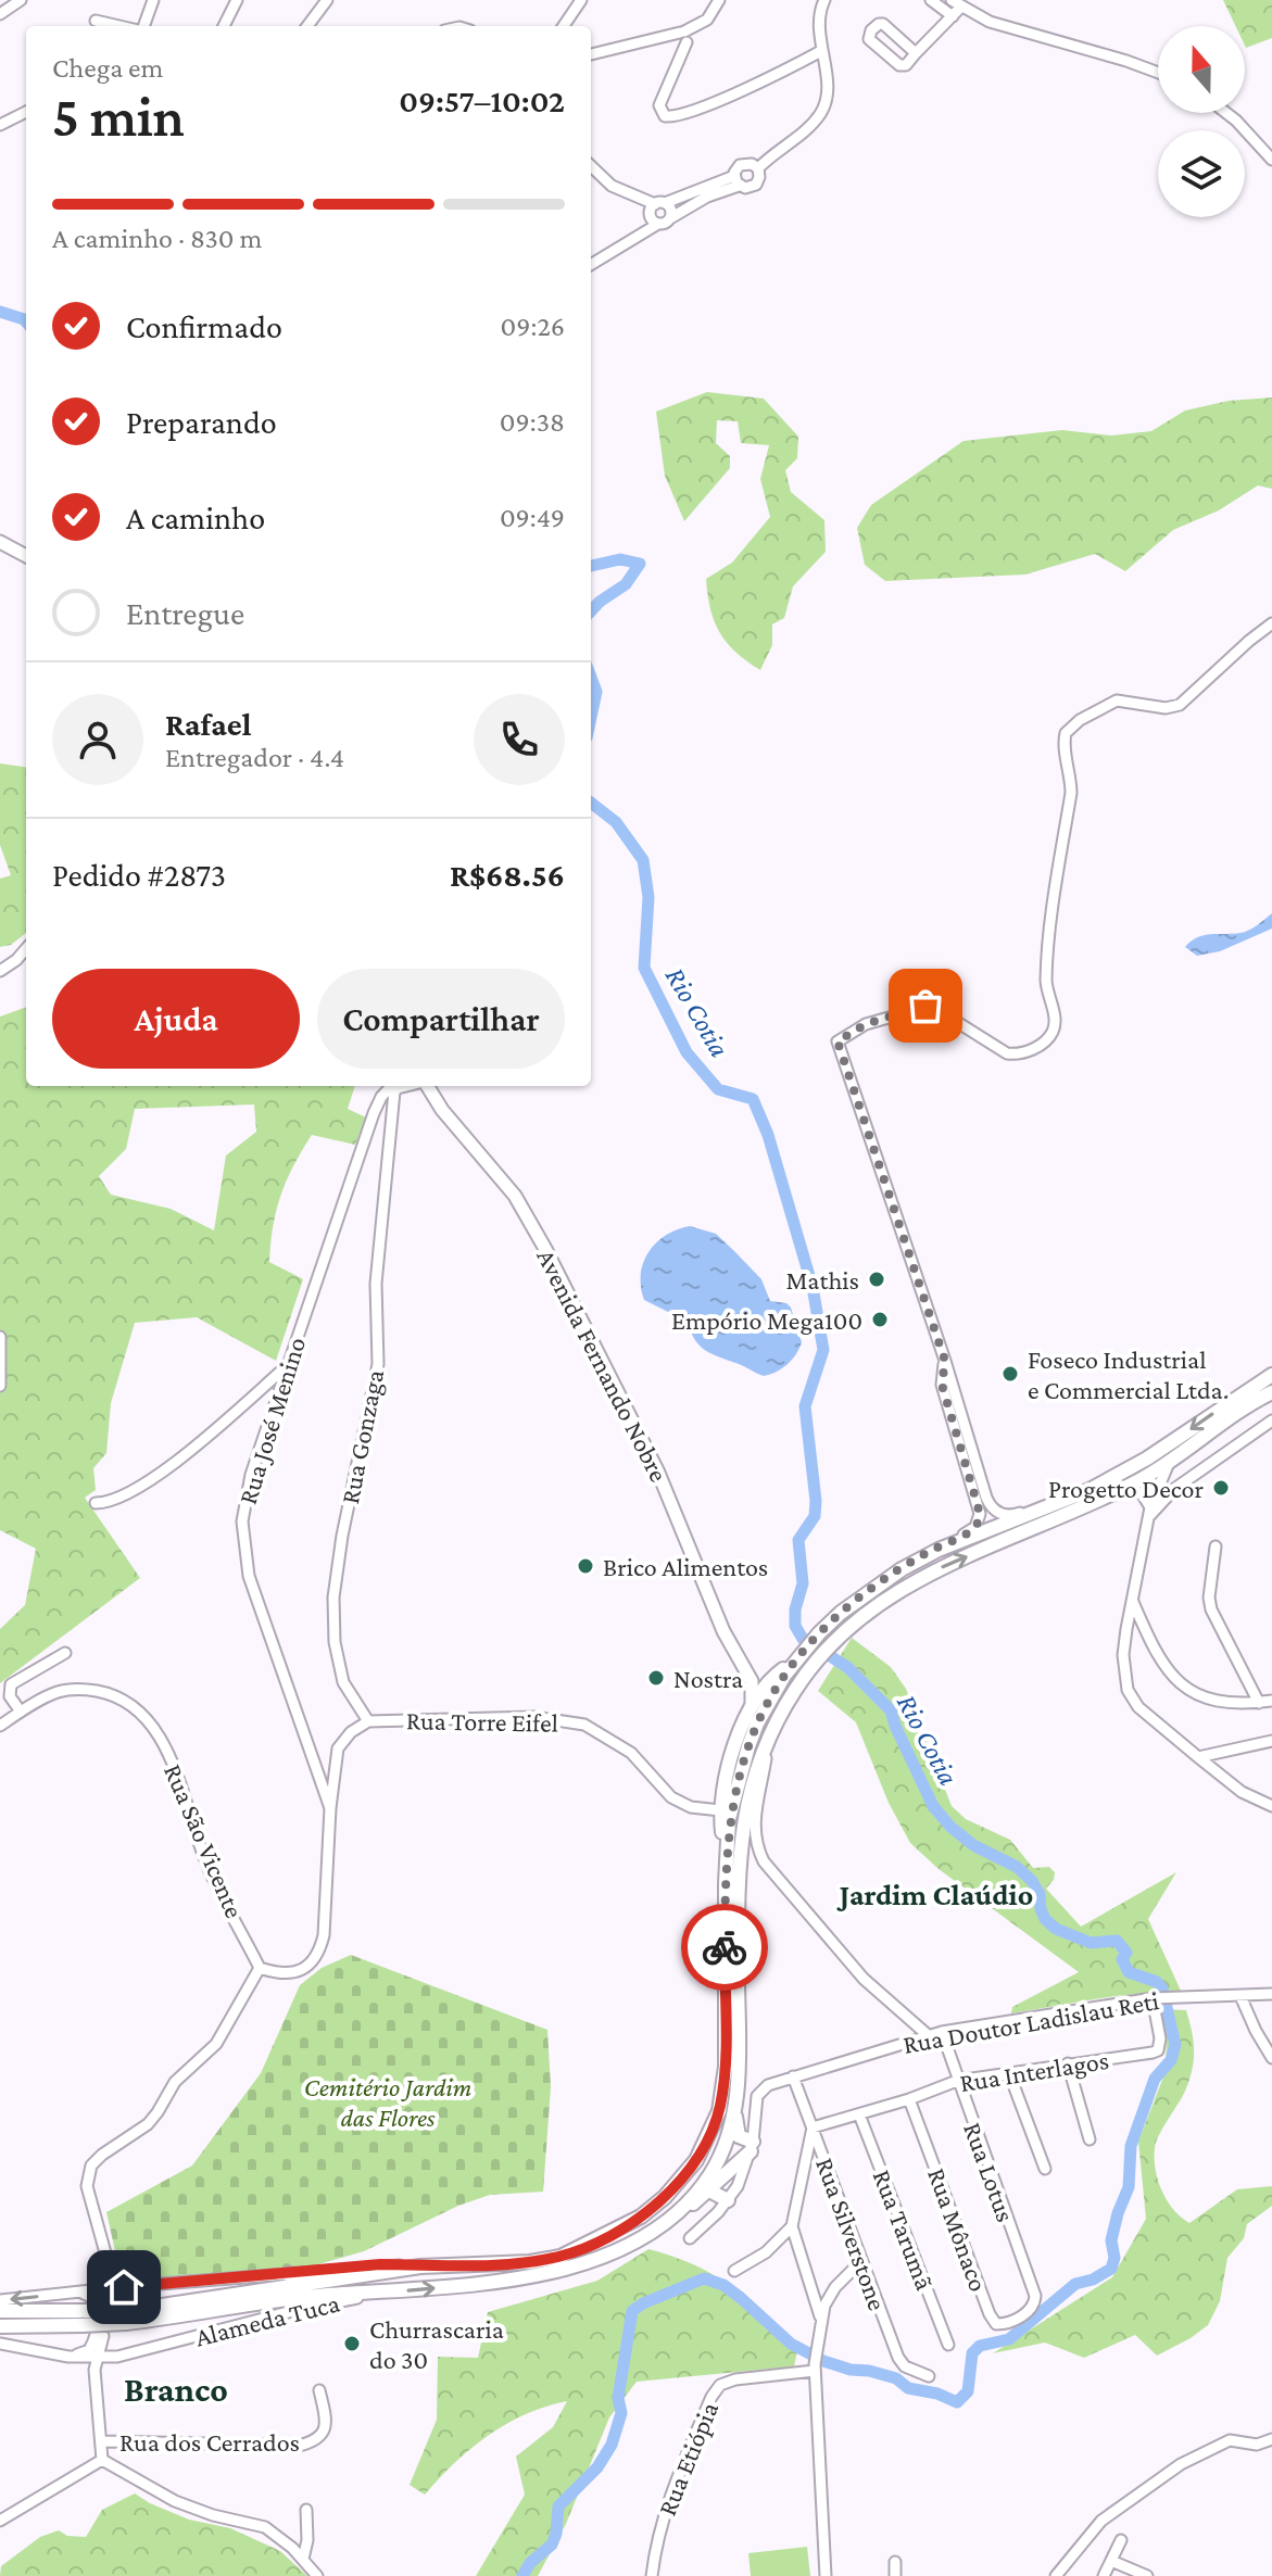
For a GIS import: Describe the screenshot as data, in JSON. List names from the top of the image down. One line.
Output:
{"streets":{"main road":["Avenida Fernando Nobre"],"street":["Rua José Menino","Rua Gonzaga","Rua Torre Eifel","Rua São Vicente","Rua Doutor Ladislau Reti","Rua Interlagos","Rua Lotus","Rua Tarumã","Rua Mônaco","Rua Silverstone","Alameda Tuca","Rua dos Cerrados","Rua Etiópia"]},"crossings":[["Rua José Menino","Rua Gonzaga"],["Rua José Menino","Rua Torre Eifel"],["Rua Gonzaga","Rua Torre Eifel"],["Rua Doutor Ladislau Reti","Rua Interlagos"],["Rua Doutor Ladislau Reti","Rua Lotus"],["Rua Doutor Ladislau Reti","Rua Silverstone"],["Rua Interlagos","Rua Lotus"],["Rua Interlagos","Rua Tarumã"],["Rua Interlagos","Rua Mônaco"],["Rua Interlagos","Rua Silverstone"],["Rua Lotus","Rua Mônaco"]],"districts":["Jardim Claúdio","Branco"],"water":["Rio Cotia"],"parks":["Cemitério Jardim das Flores"],"places":["Mathis","Empório Mega100","Foseco Industrial e Commercial Ltda.","Progetto Decor","Brico Alimentos","Nostra","Churrascaria do 30"],"north":"top","page":{"heading":["5 min","Chega em","09:57–10:02"],"panel":["Rafael","Entregador · 4.4","Pedido #2873","R$68.56"],"bar":"A caminho · 830 m","list":[["Confirmado","09:26"],["Preparando","09:38"],["A caminho","09:49"],"Entregue"],"buttons":["Ajuda","Compartilhar"]}}
